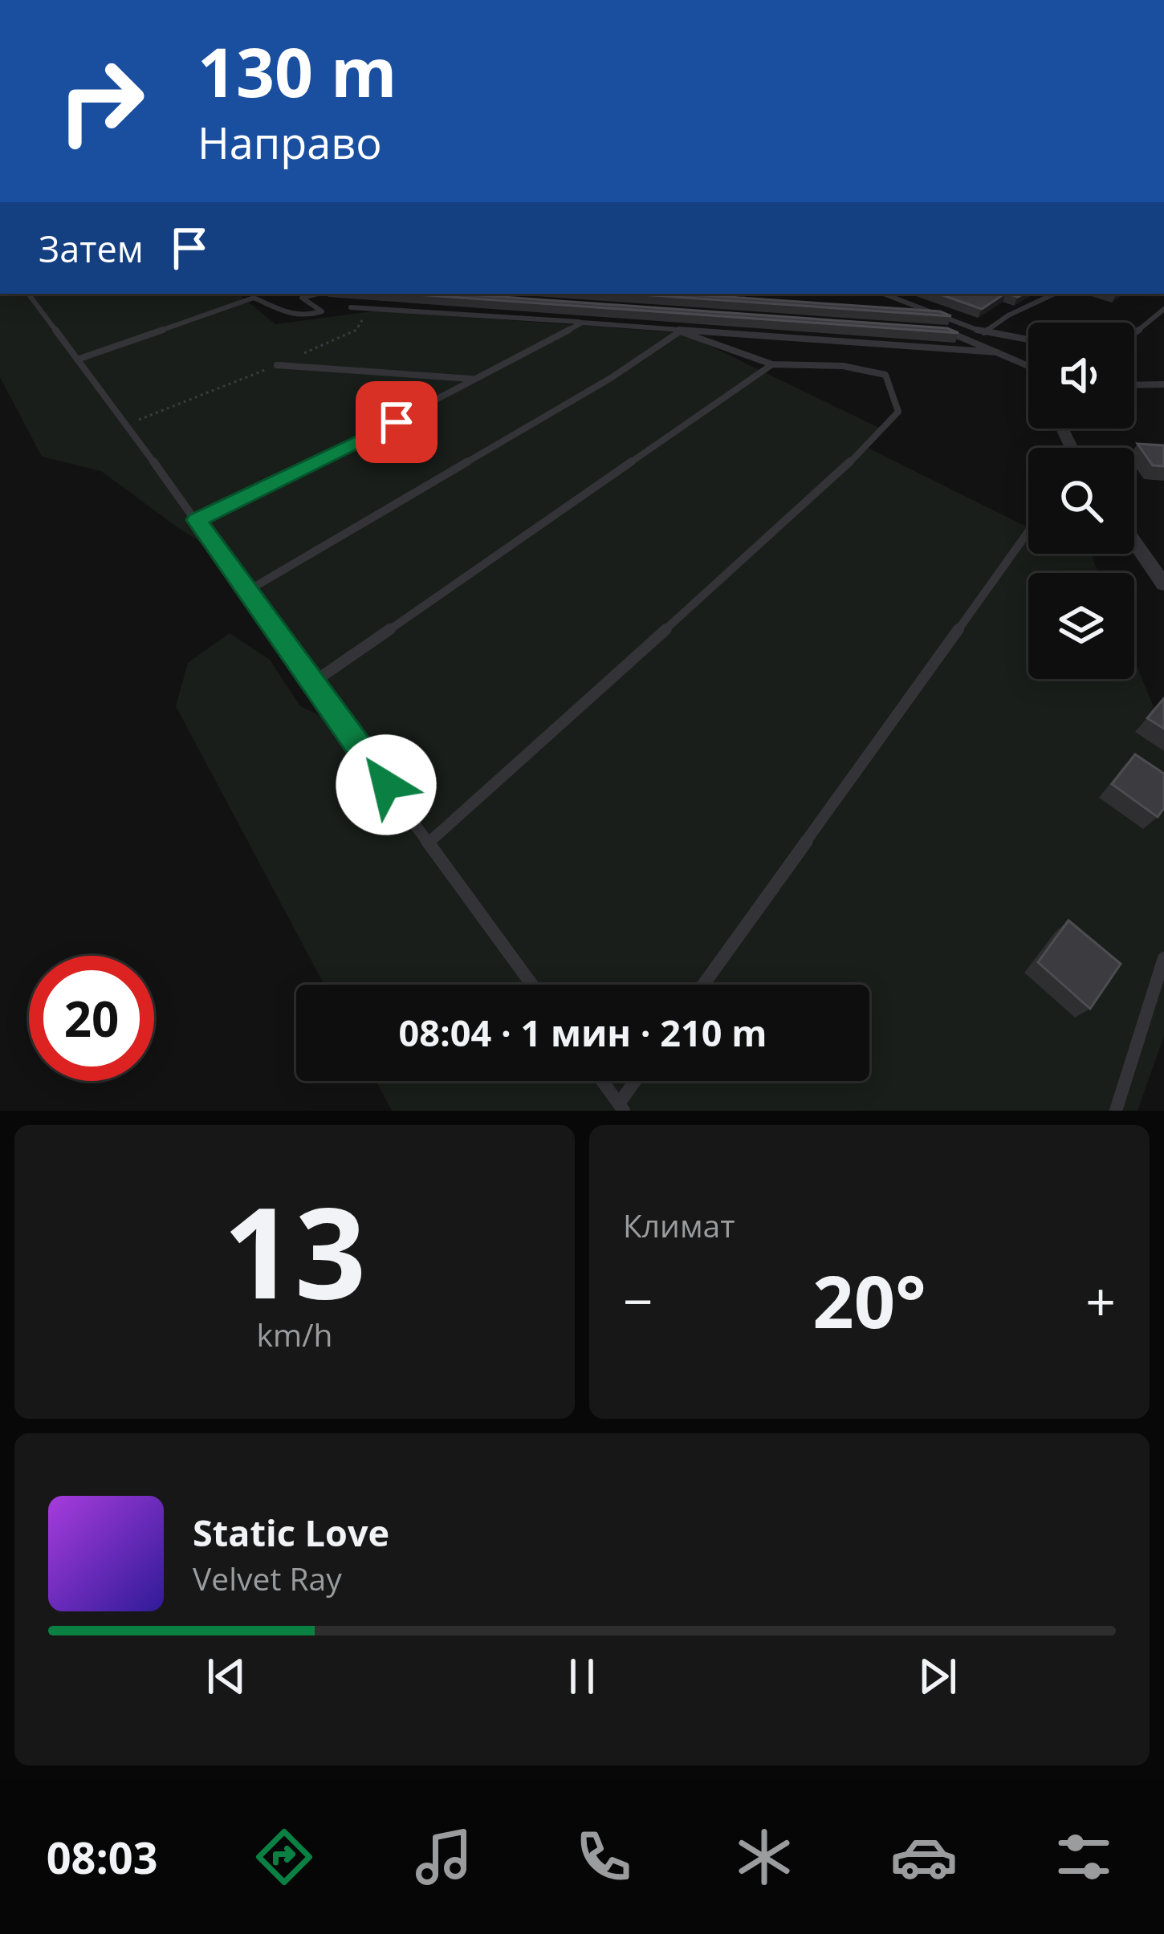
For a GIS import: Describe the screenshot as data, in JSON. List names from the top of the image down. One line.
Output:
{"page":{"turn":["130 m","Направо"],"then":"Затем","limit":"20","trip":"08:04 · 1 мин · 210 m","tile":[["13","km/h"],"Климат"],"heat":["−","20°","+"],"song":["Static Love","Velvet Ray"],"tabs":"08:03"}}
